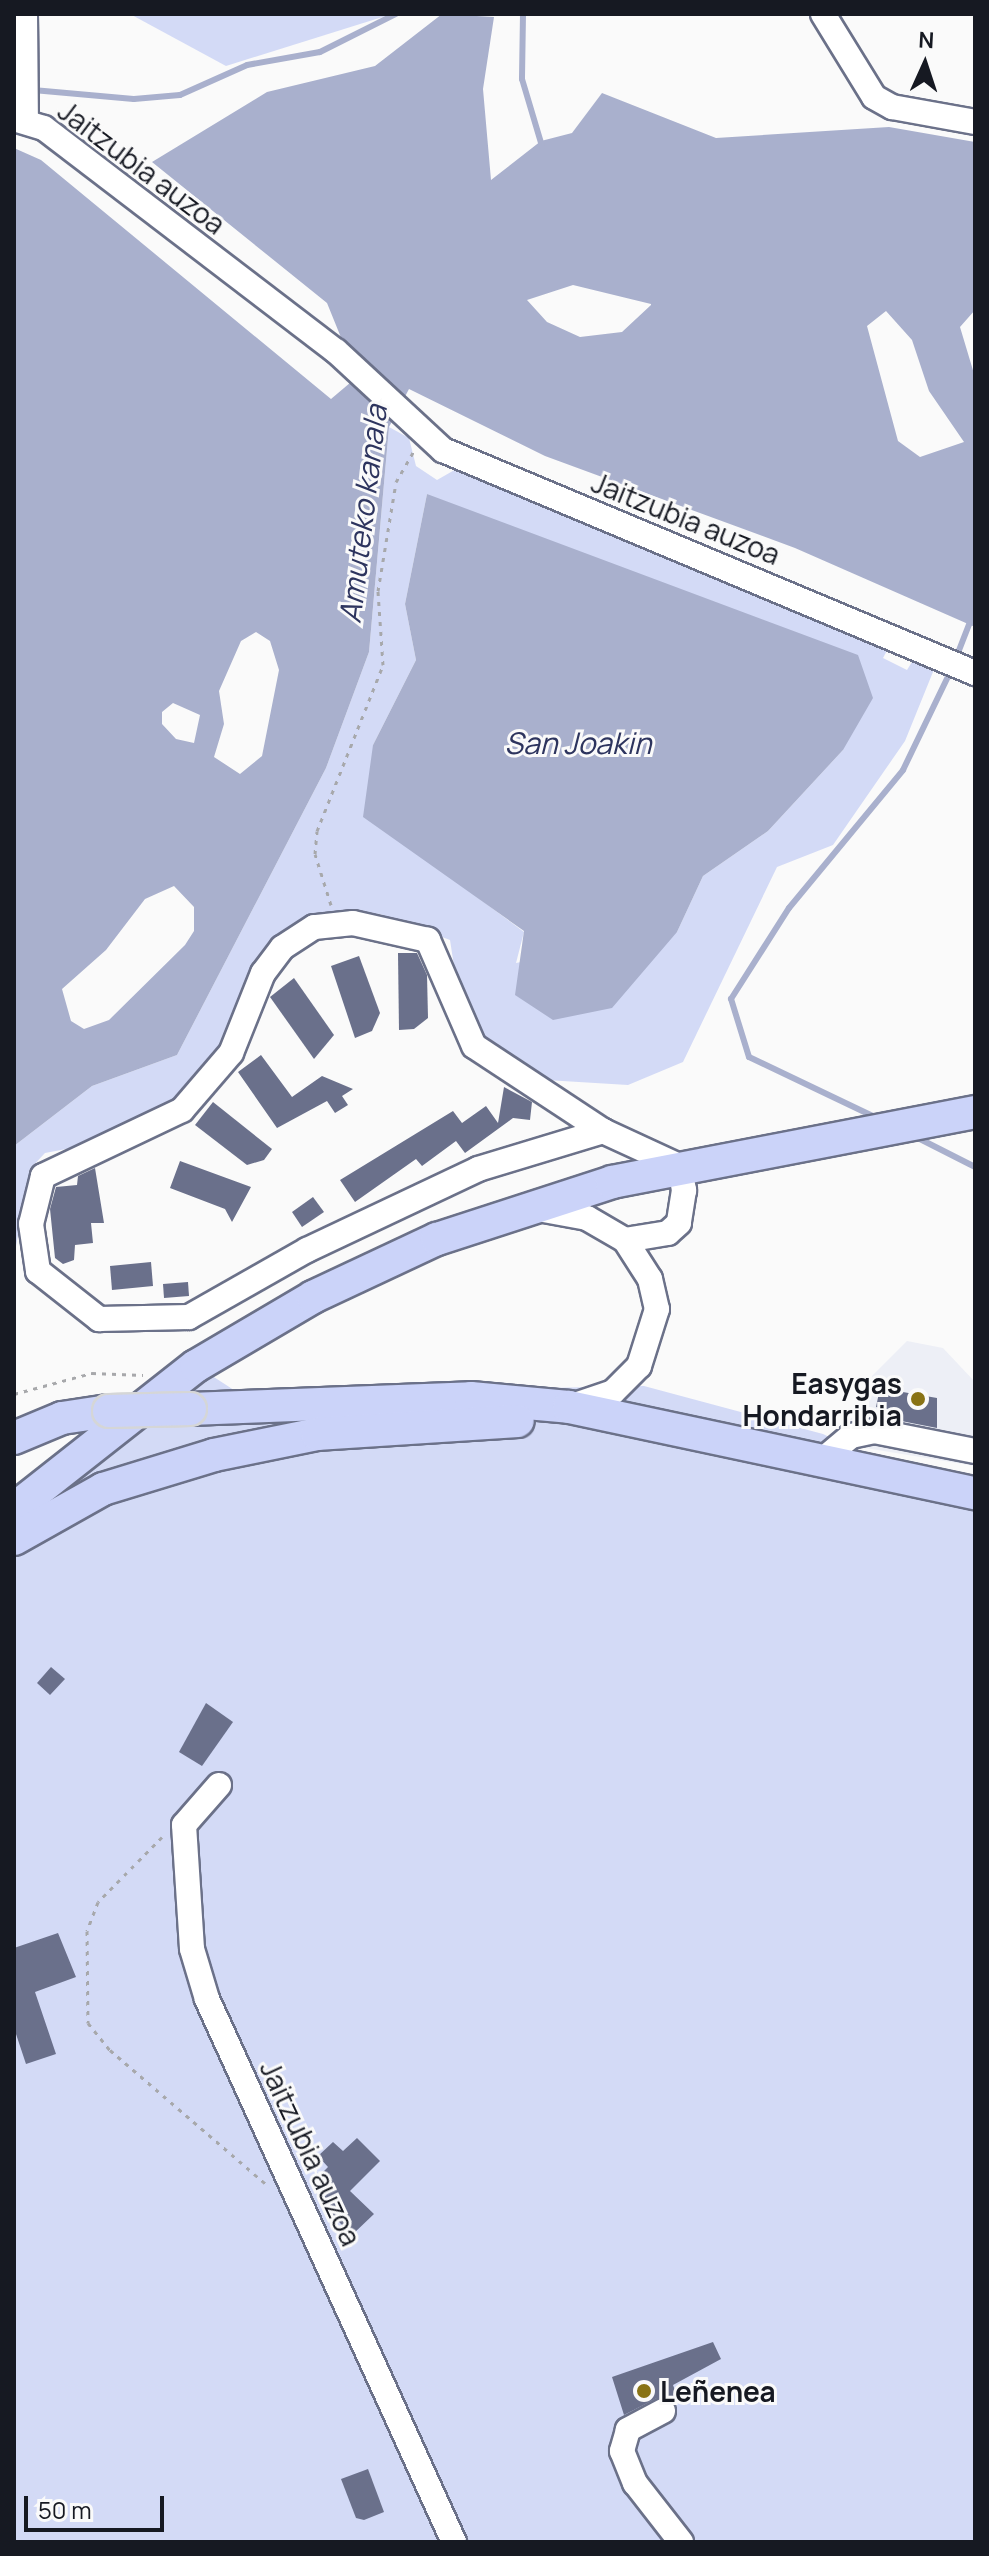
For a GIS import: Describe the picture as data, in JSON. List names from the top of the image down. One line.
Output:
{"streets":{"street":["Jaitzubia auzoa"]},"water":["Amuteko kanala","San Joakin"],"places":["Easygas Hondarribia","Leñenea"],"scale_bar":"50 m","north":"top"}
